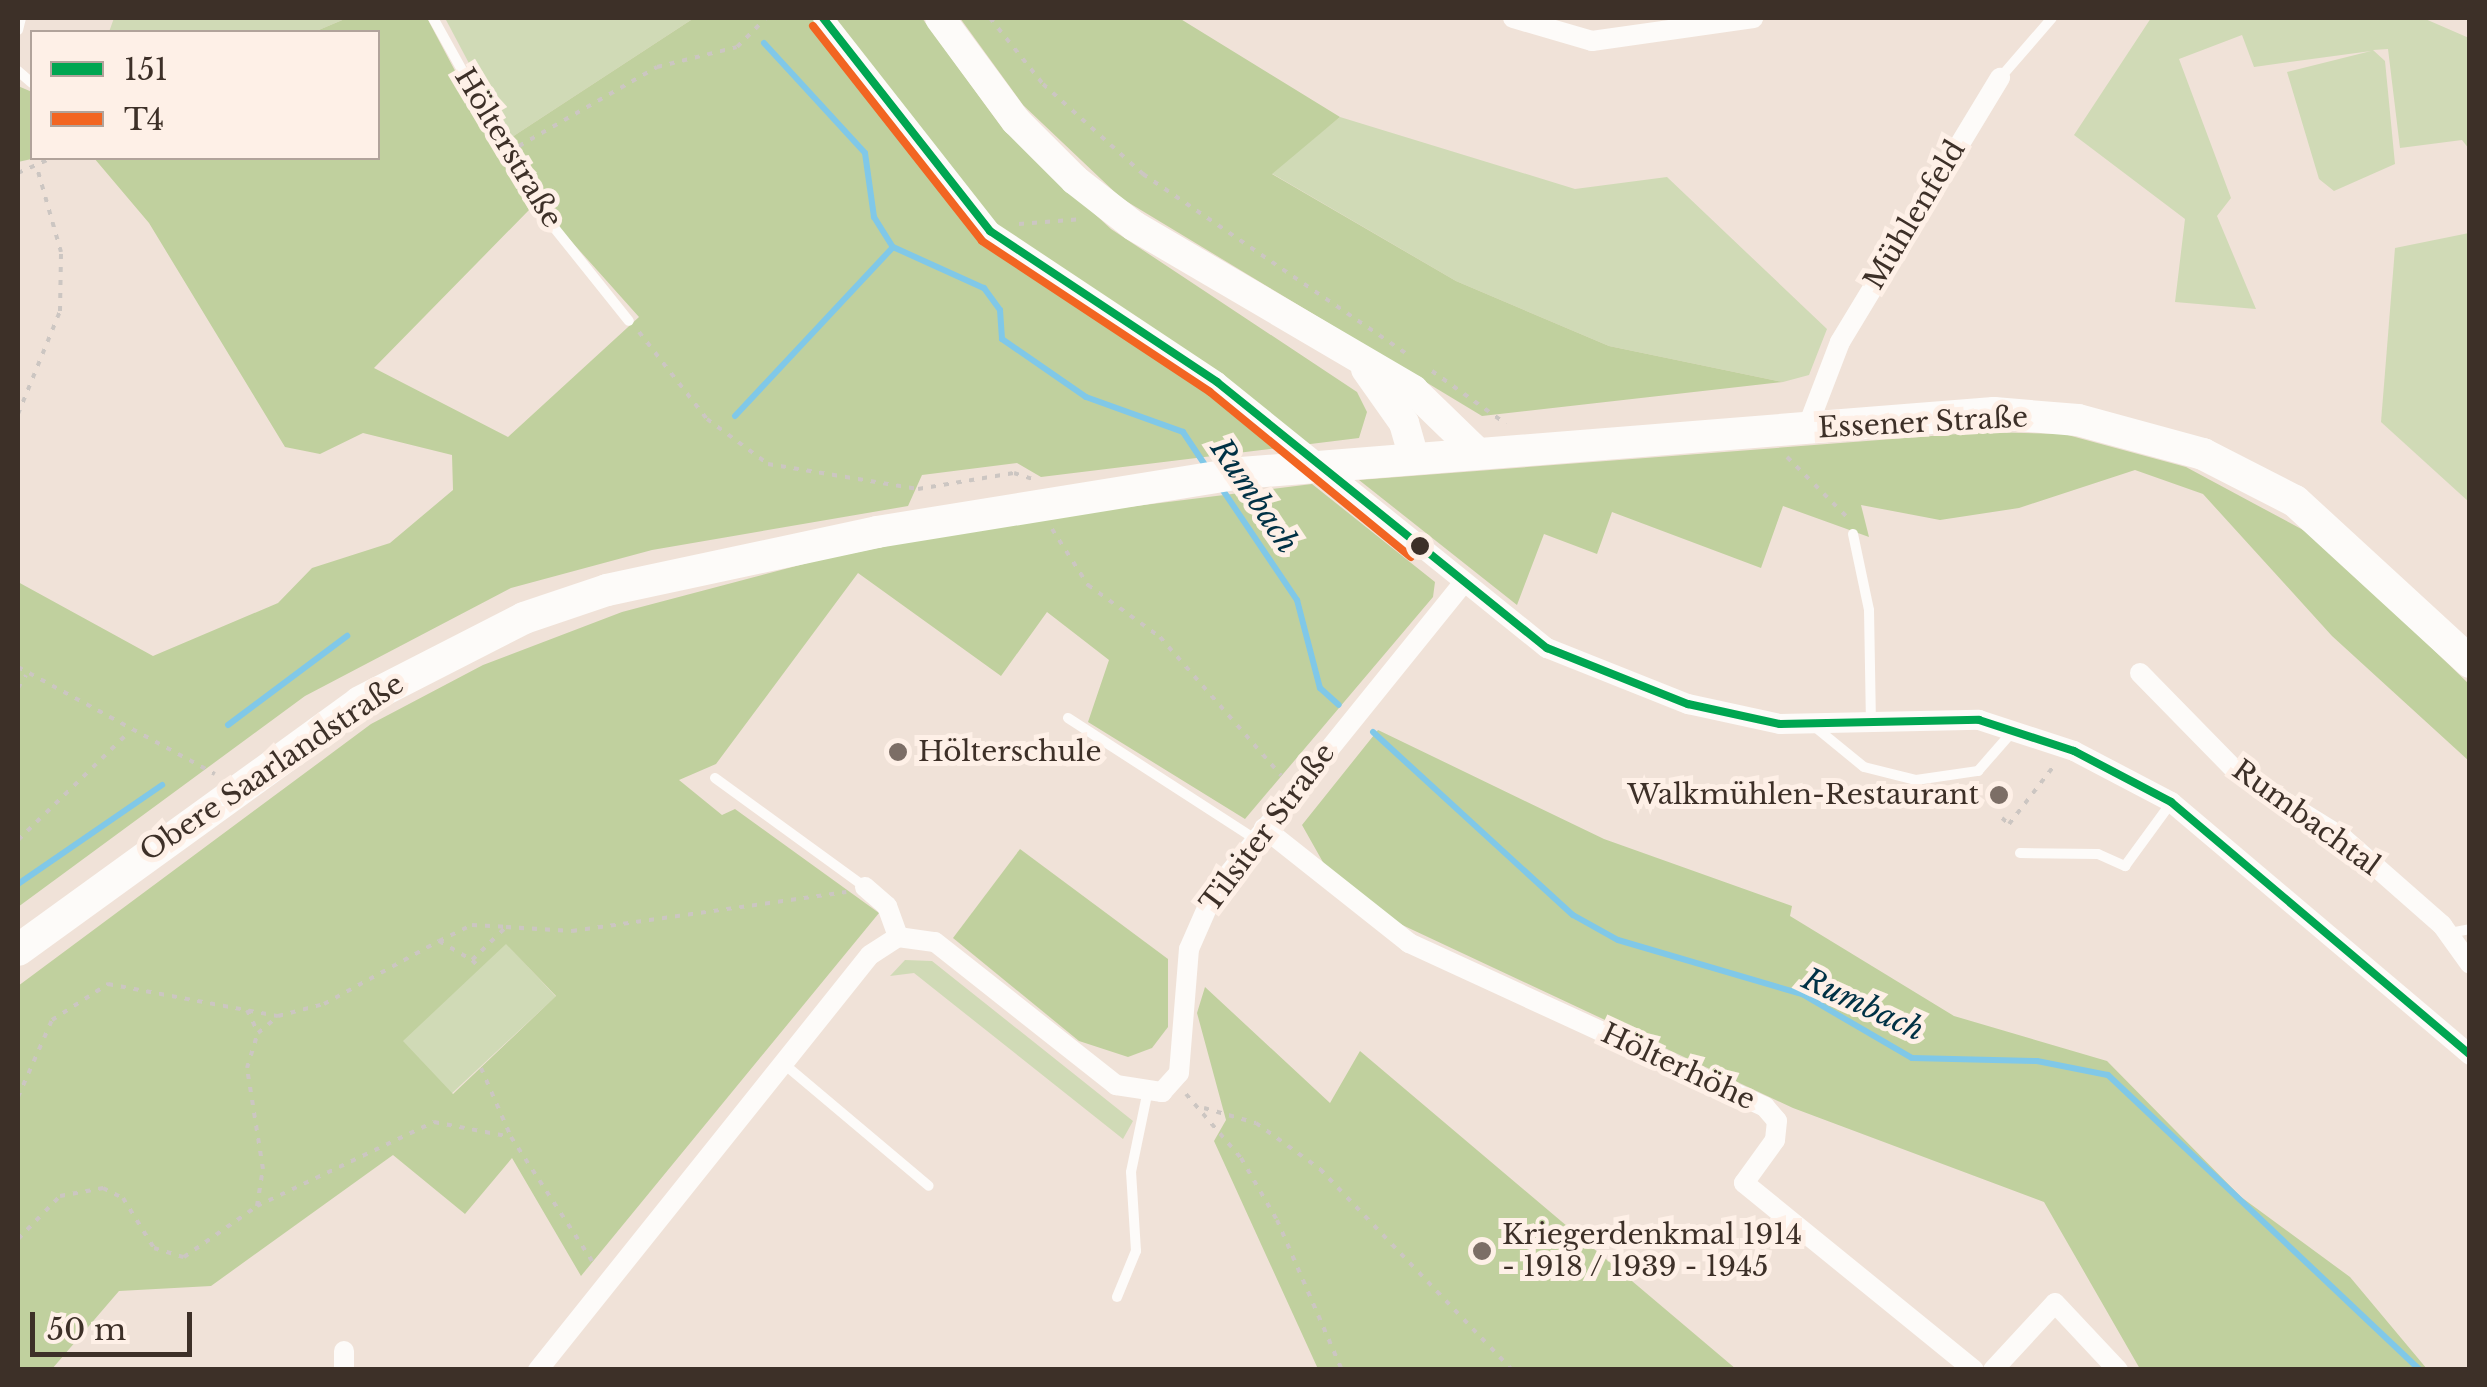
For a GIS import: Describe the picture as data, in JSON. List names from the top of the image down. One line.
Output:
{"streets":{"main road":["Essener Straße","Obere Saarlandstraße"],"street":["Mühlenfeld","Rumbachtal","Tilsiter Straße","Hölterhöhe"],"lane":["Hölterstraße"]},"crossings":[["Mühlenfeld","Essener Straße"],["Essener Straße","Obere Saarlandstraße"],["Tilsiter Straße","Hölterhöhe"]],"water":["Rumbach"],"places":["Hölterschule","Walkmühlen-Restaurant","Kriegerdenkmal 1914 - 1918 / 1939 - 1945"],"lines":["transit line 151","transit line T4"],"legend":["151","T4"],"scale_bar":"50 m"}
